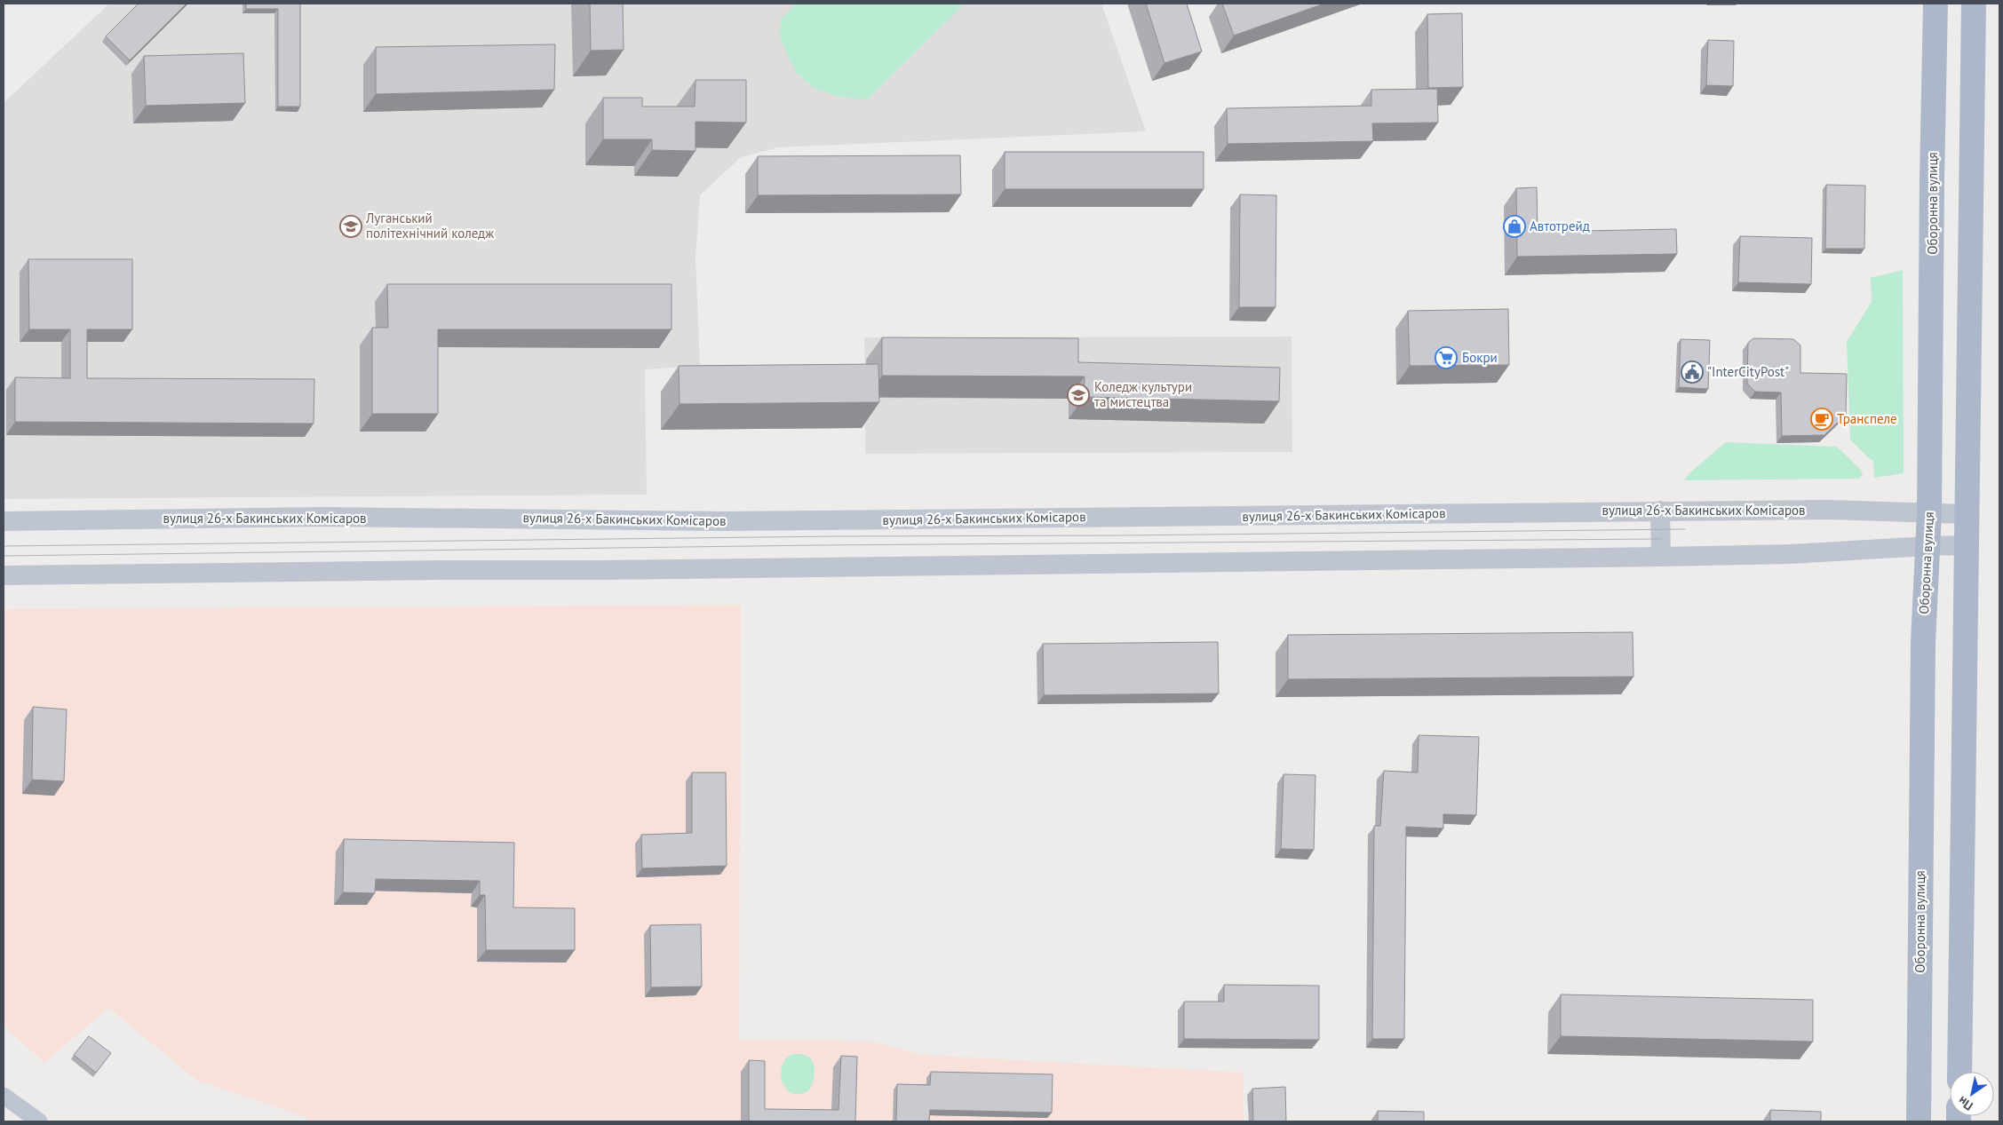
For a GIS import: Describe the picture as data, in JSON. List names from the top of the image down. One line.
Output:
{"streets":{"main road":["Оборонна вулиця"],"street":["вулиця 26-х Бакинських Комісаров"]},"crossings":[["Оборонна вулиця","вулиця 26-х Бакинських Комісаров"]],"places":{"school or university":["Луганський політехнічний коледж","Коледж культури та мистецтва"],"shop":["Автотрейд"],"supermarket":["Бокри"],"public building":["\"InterCityPost\""],"cafe":["Транспеле"]},"north":"bottom left"}
